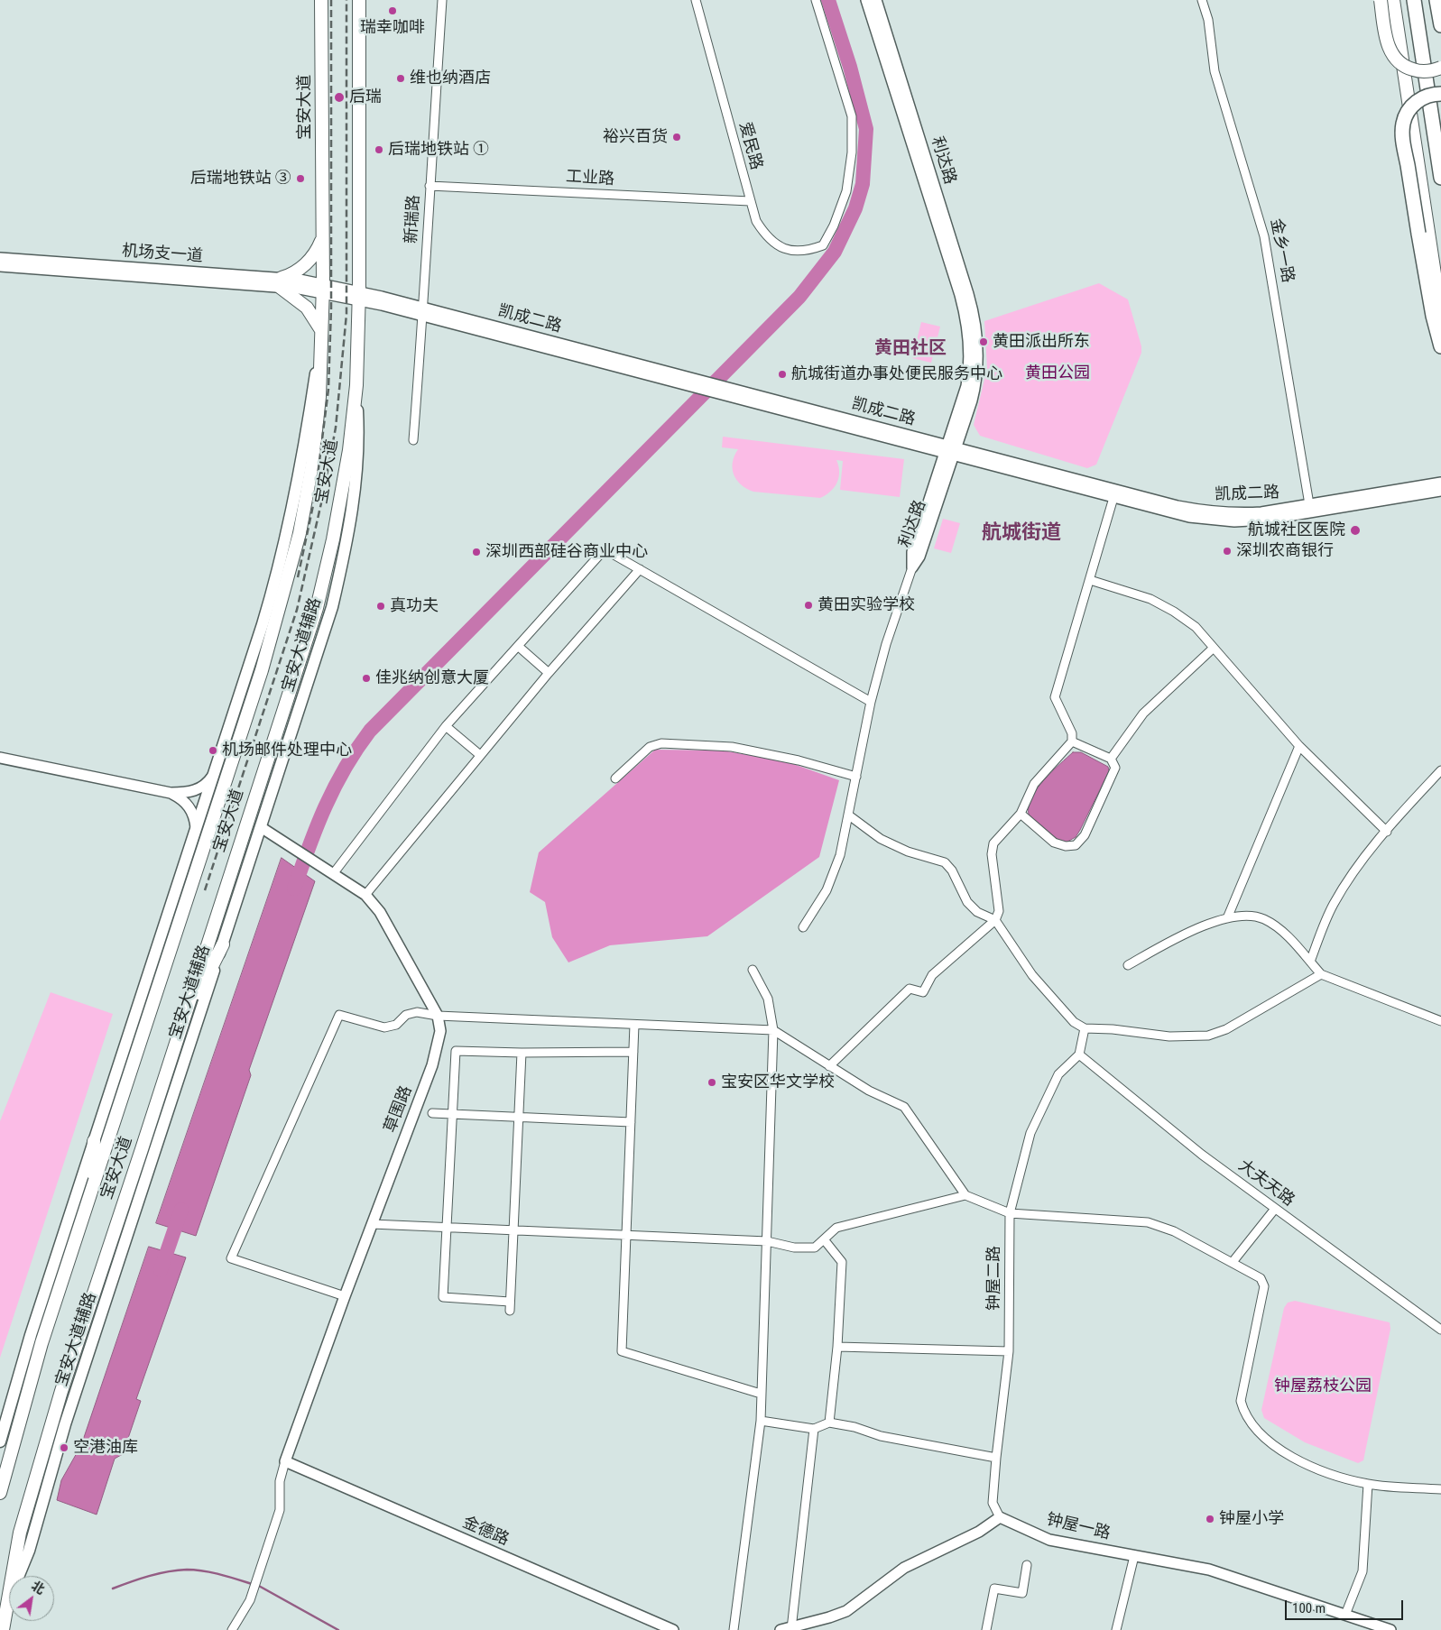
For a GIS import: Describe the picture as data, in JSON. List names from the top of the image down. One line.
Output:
{"streets":{"main road":["宝安大道","宝安大道辅路"],"street":["爱民路","利达路","工业路","新瑞路","金乡一路","机场支一道","凯成二路","草围路","大夫天路","钟屋二路","钟屋一路","金德路"]},"crossings":[["宝安大道","机场支一道"],["宝安大道","凯成二路"],["宝安大道","宝安大道辅路"],["爱民路","工业路"],["利达路","凯成二路"],["工业路","新瑞路"],["新瑞路","凯成二路"],["金乡一路","凯成二路"],["机场支一道","凯成二路"],["宝安大道辅路","草围路"],["草围路","金德路"],["大夫天路","钟屋二路"],["钟屋二路","钟屋一路"]],"districts":["黄田社区","航城街道"],"parks":["黄田公园","钟屋荔枝公园"],"places":["瑞幸咖啡","维也纳酒店","后瑞","裕兴百货","后瑞地铁站 ①","后瑞地铁站 ③","黄田派出所东","航城街道办事处便民服务中心","航城社区医院","深圳农商银行","深圳西部硅谷商业中心","黄田实验学校","真功夫","佳兆纳创意大厦","机场邮件处理中心","宝安区华文学校","空港油库","钟屋小学"],"scale_bar":"100 m","north":"top right"}
